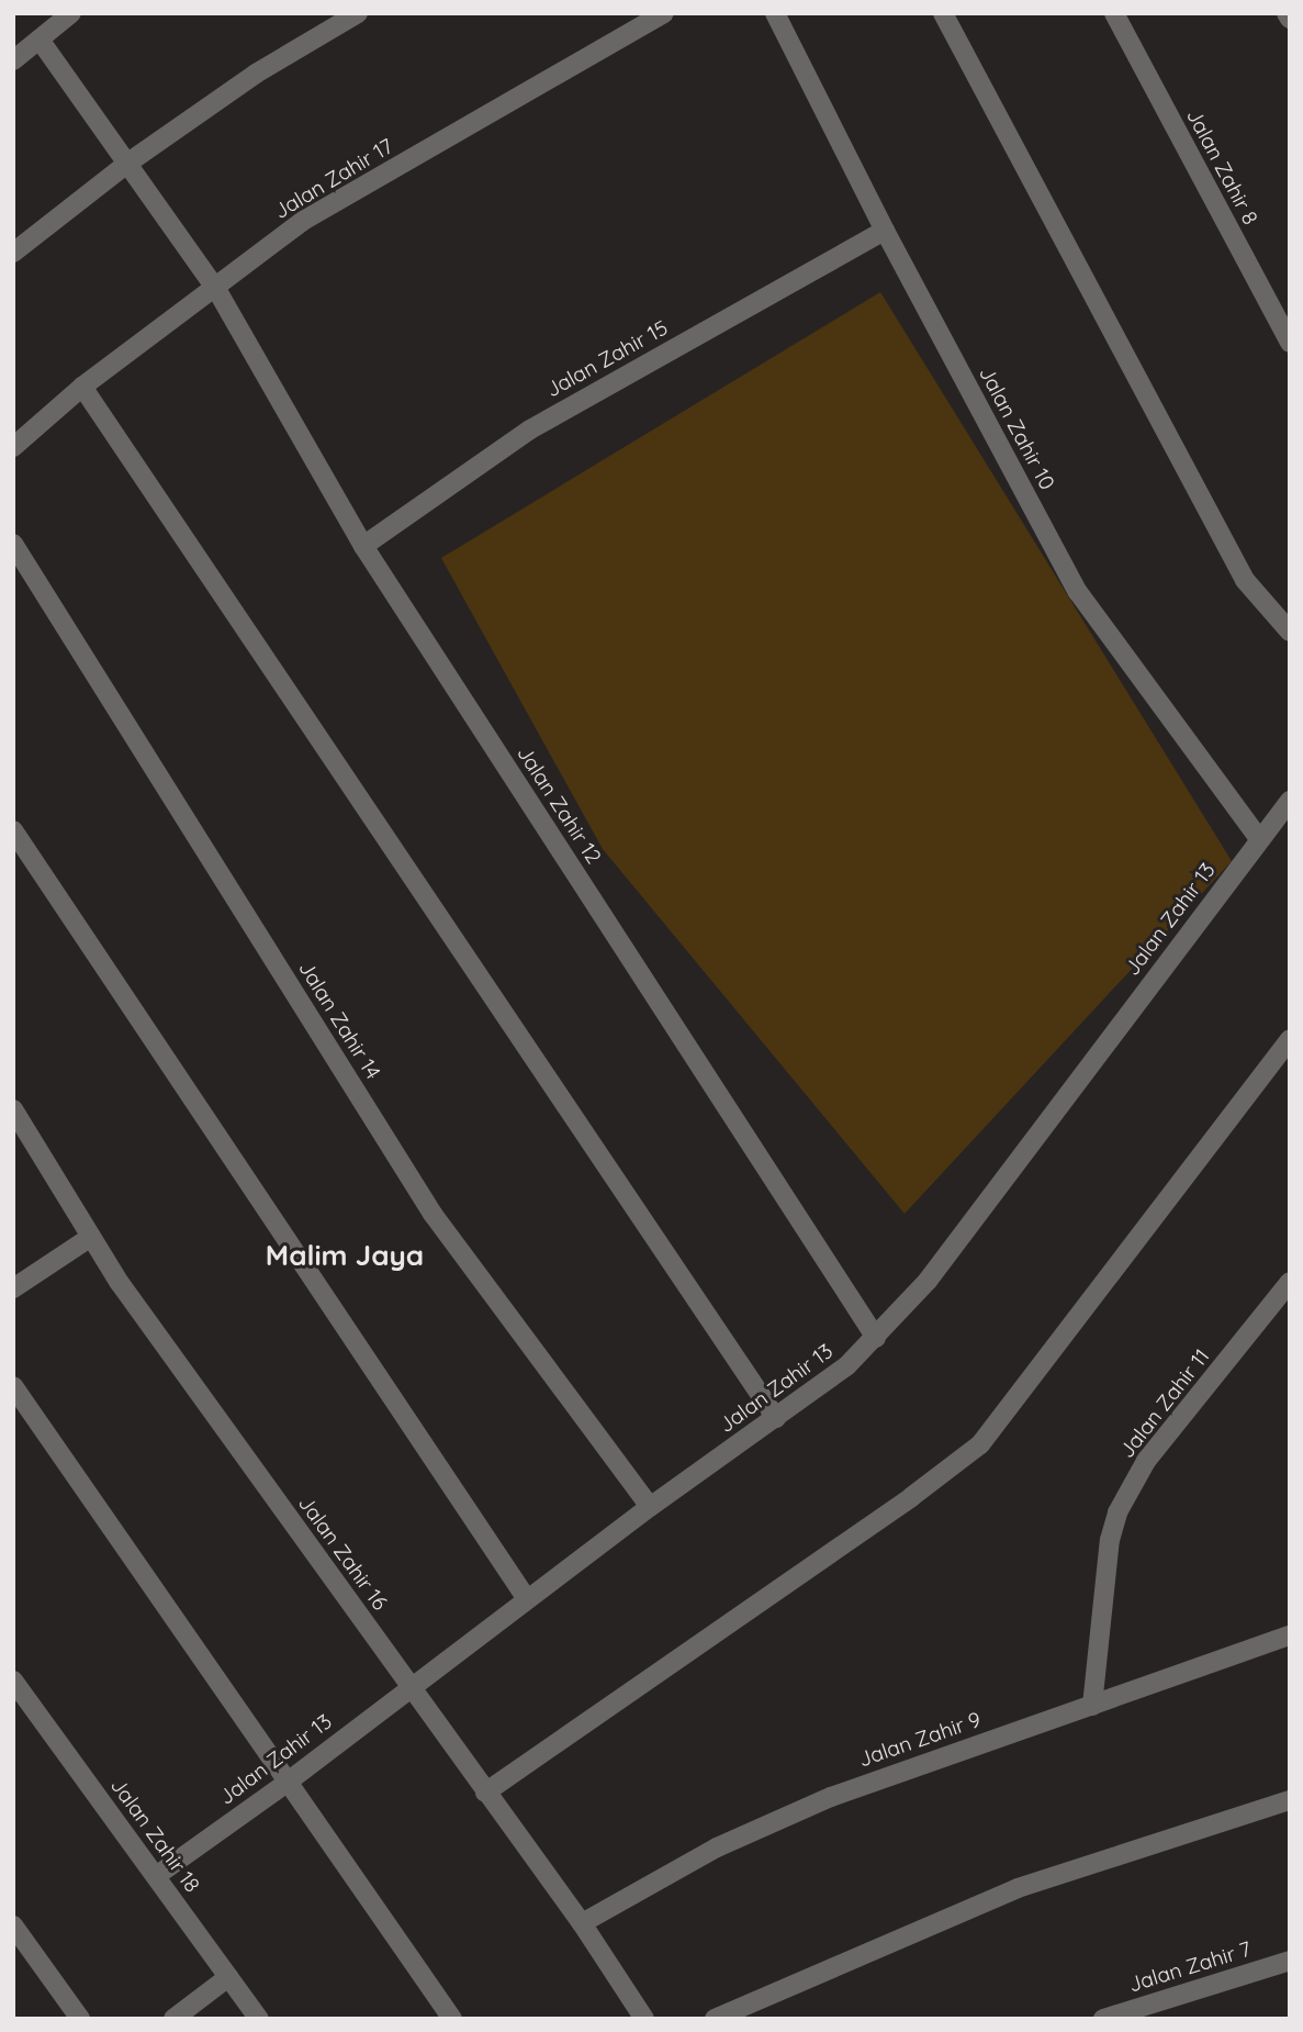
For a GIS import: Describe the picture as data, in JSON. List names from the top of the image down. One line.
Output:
{"streets":{"street":["Jalan Zahir 8","Jalan Zahir 17","Jalan Zahir 15","Jalan Zahir 10","Jalan Zahir 12","Jalan Zahir 13","Jalan Zahir 14","Jalan Zahir 11","Jalan Zahir 16","Jalan Zahir 9","Jalan Zahir 18","Jalan Zahir 7"]},"crossings":[["Jalan Zahir 17","Jalan Zahir 12"],["Jalan Zahir 15","Jalan Zahir 10"],["Jalan Zahir 15","Jalan Zahir 12"],["Jalan Zahir 10","Jalan Zahir 13"],["Jalan Zahir 12","Jalan Zahir 13"],["Jalan Zahir 13","Jalan Zahir 14"],["Jalan Zahir 13","Jalan Zahir 16"],["Jalan Zahir 13","Jalan Zahir 18"],["Jalan Zahir 11","Jalan Zahir 9"],["Jalan Zahir 16","Jalan Zahir 9"]],"districts":["Malim Jaya"]}
